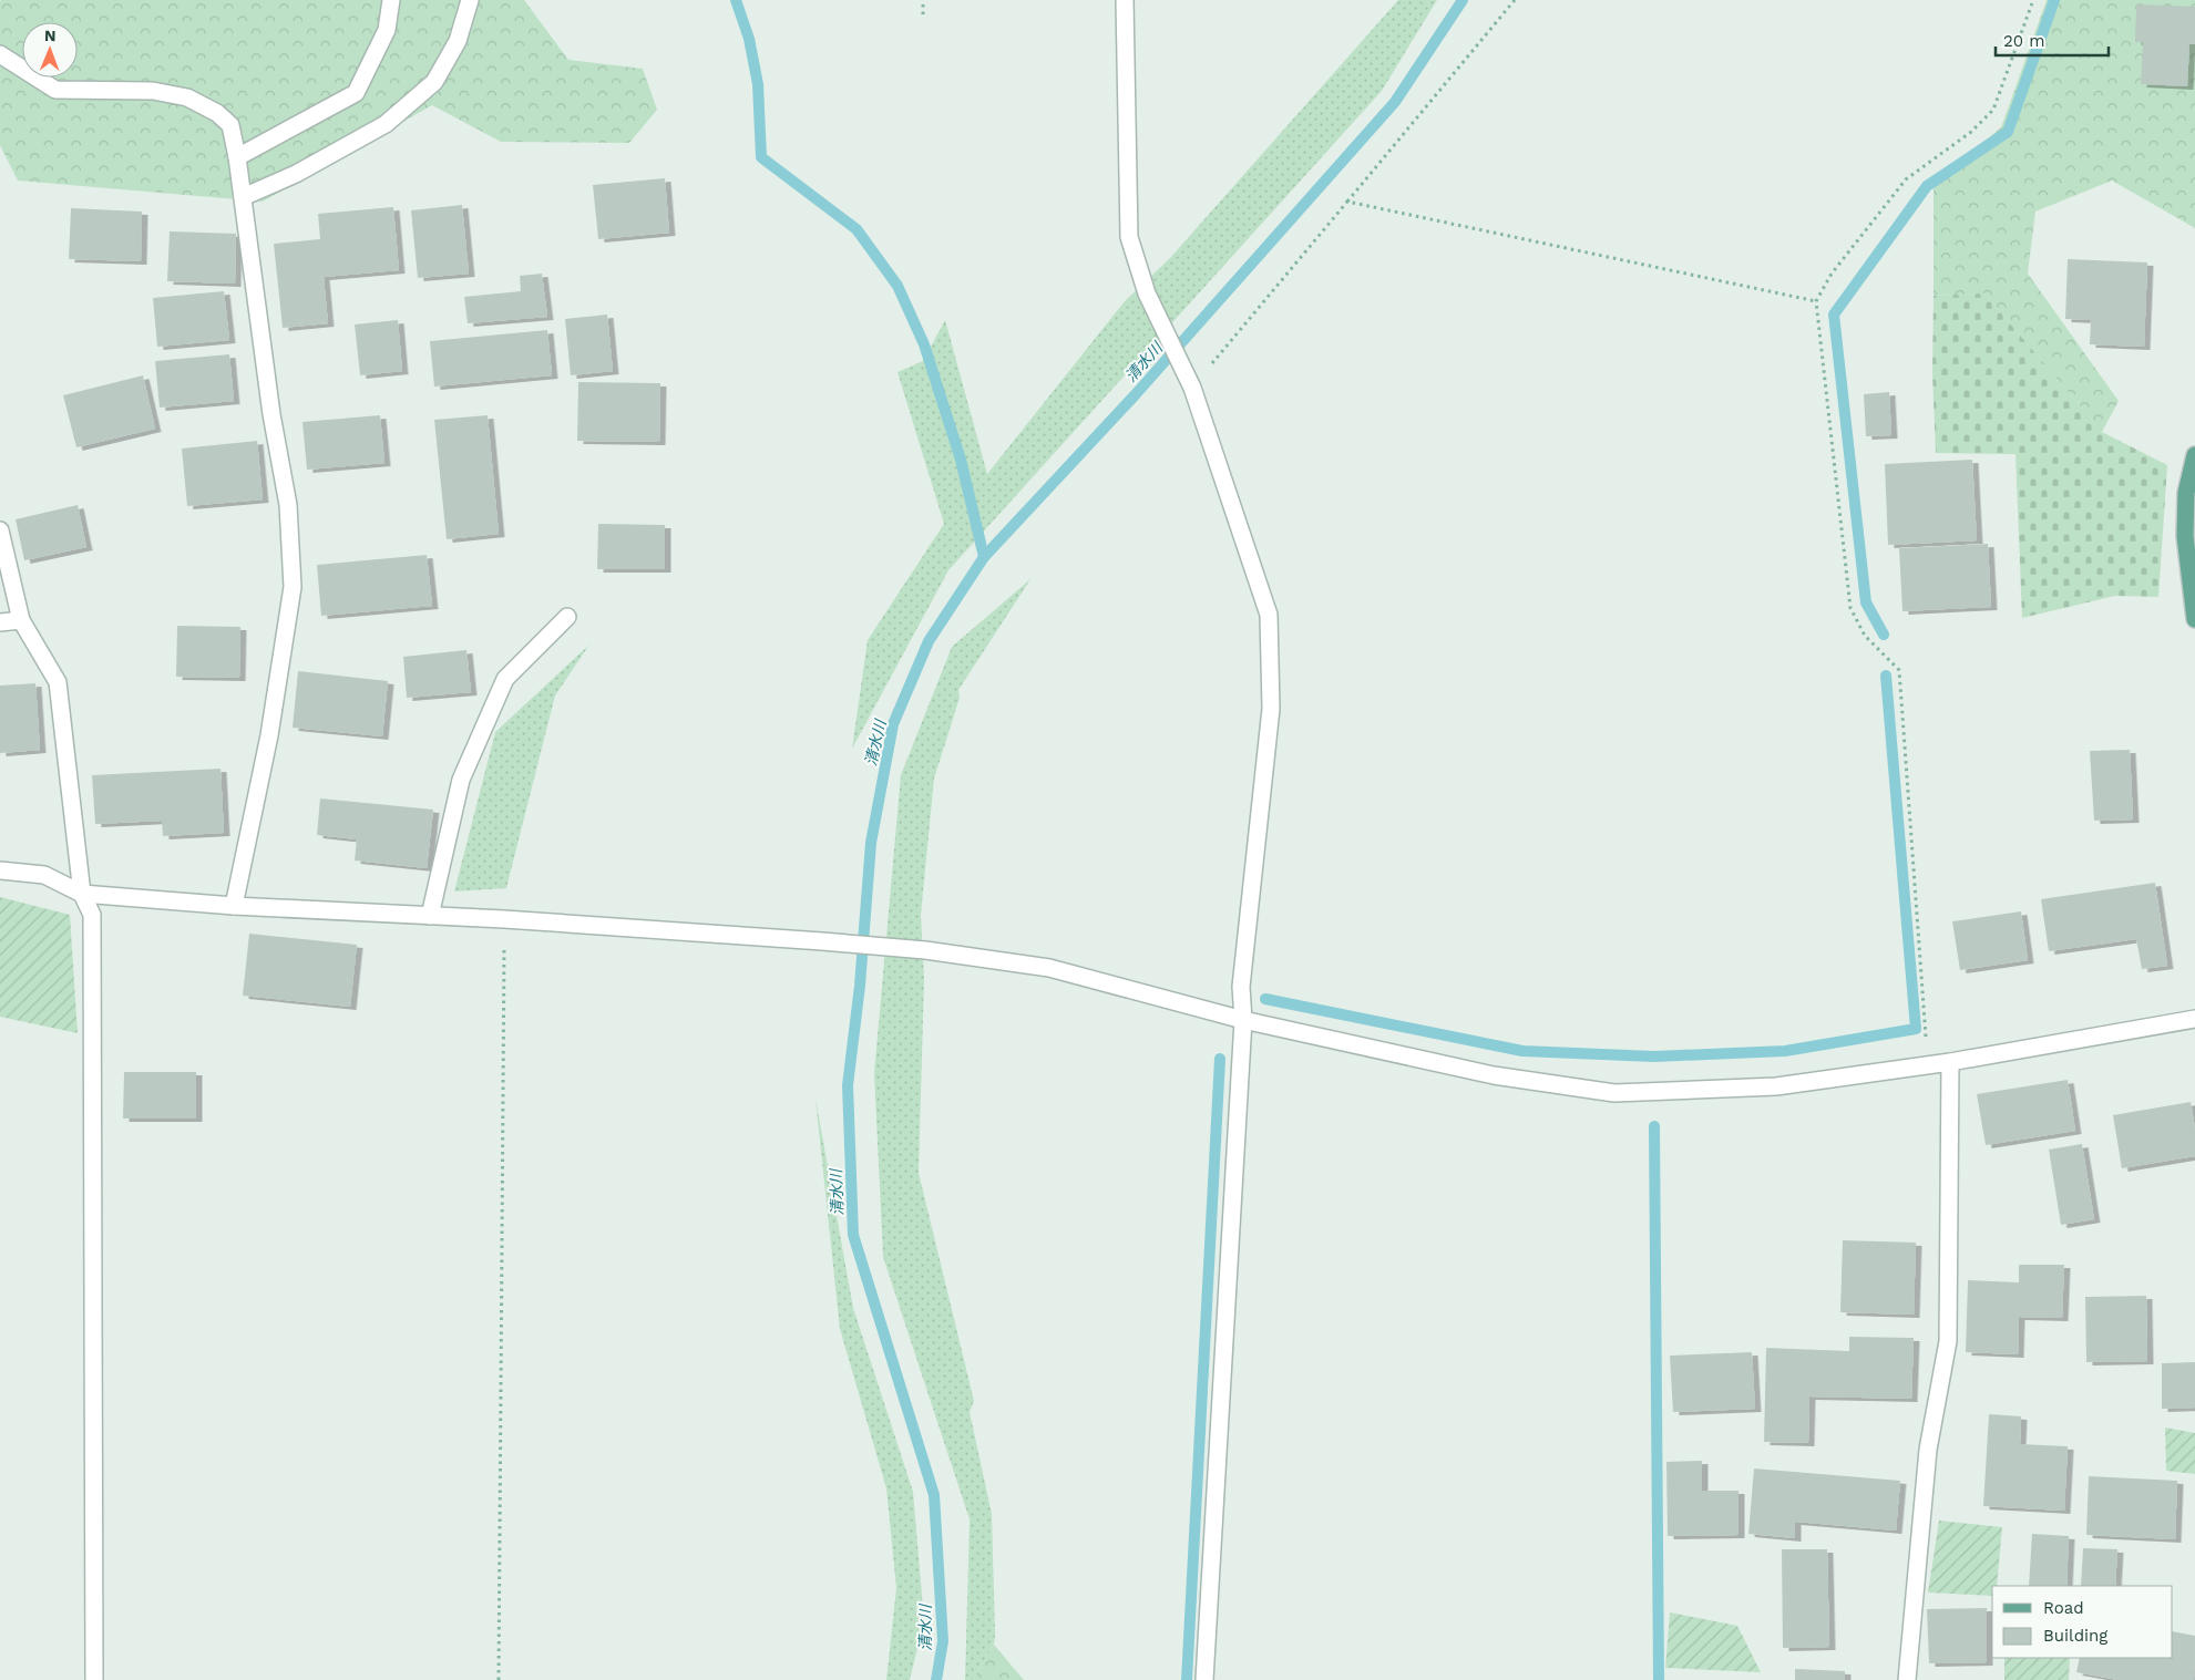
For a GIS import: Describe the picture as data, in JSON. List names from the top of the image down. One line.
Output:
{"water":["清水川"],"legend":["Road","Building"],"scale_bar":"20 m","north":"top"}
